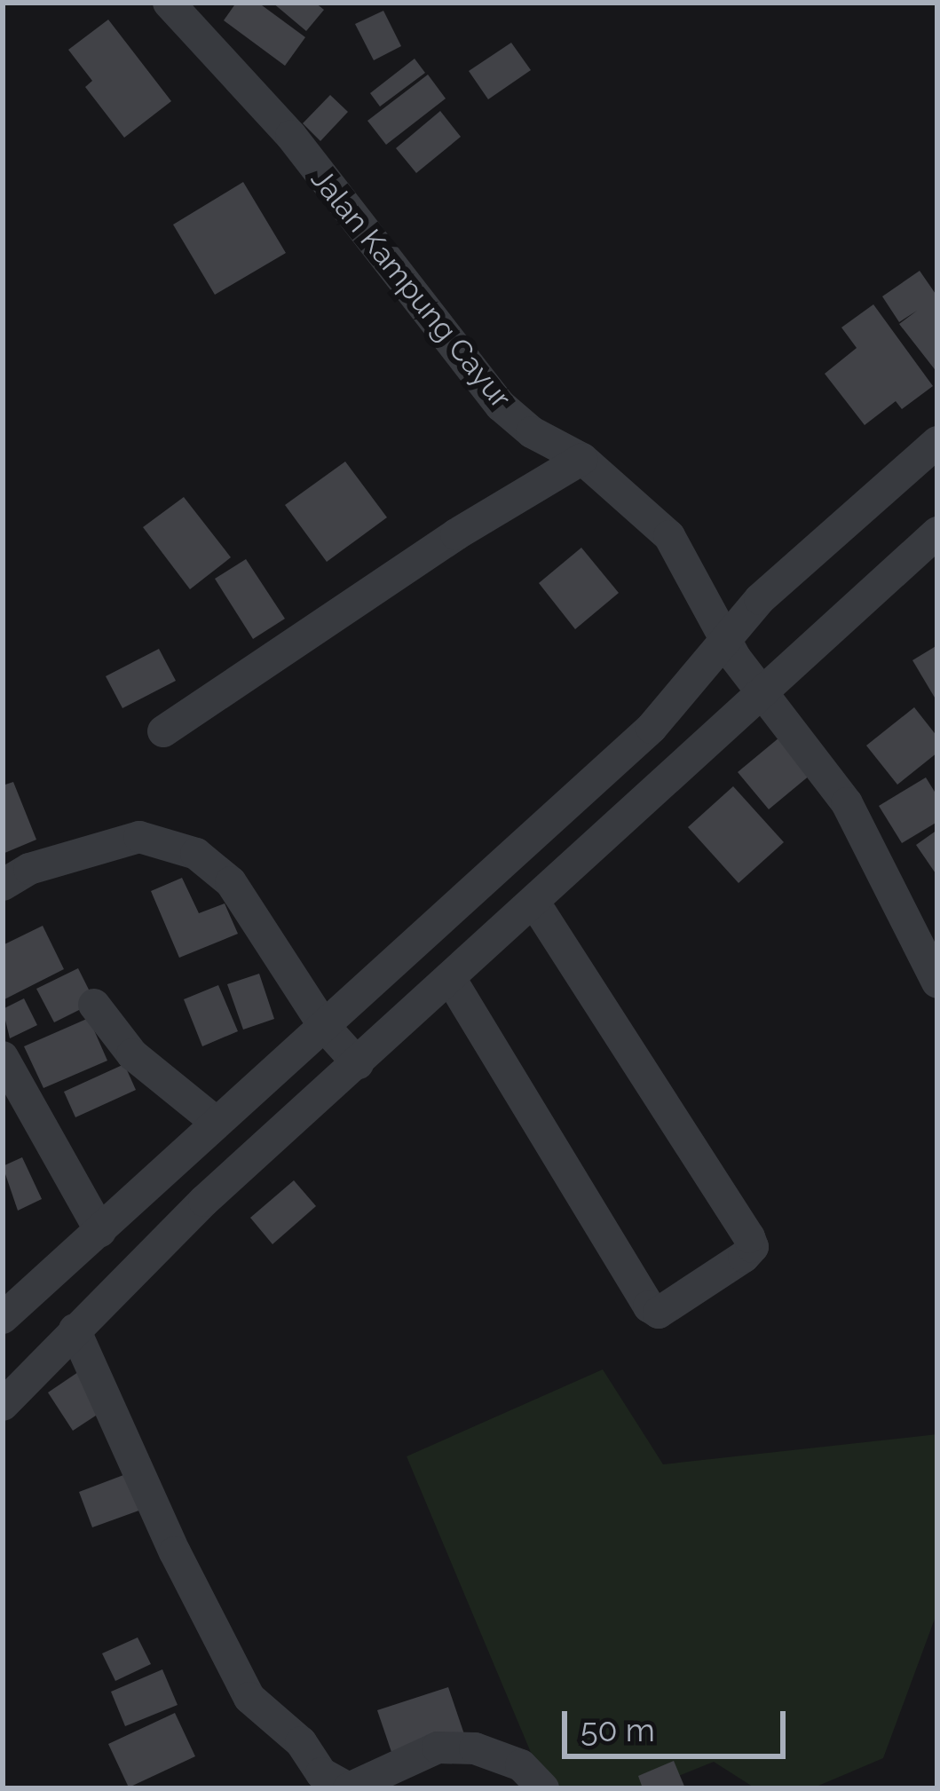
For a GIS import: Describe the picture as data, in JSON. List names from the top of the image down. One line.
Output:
{"streets":{"street":["Jalan Kampung Cayur"]},"scale_bar":"50 m"}
